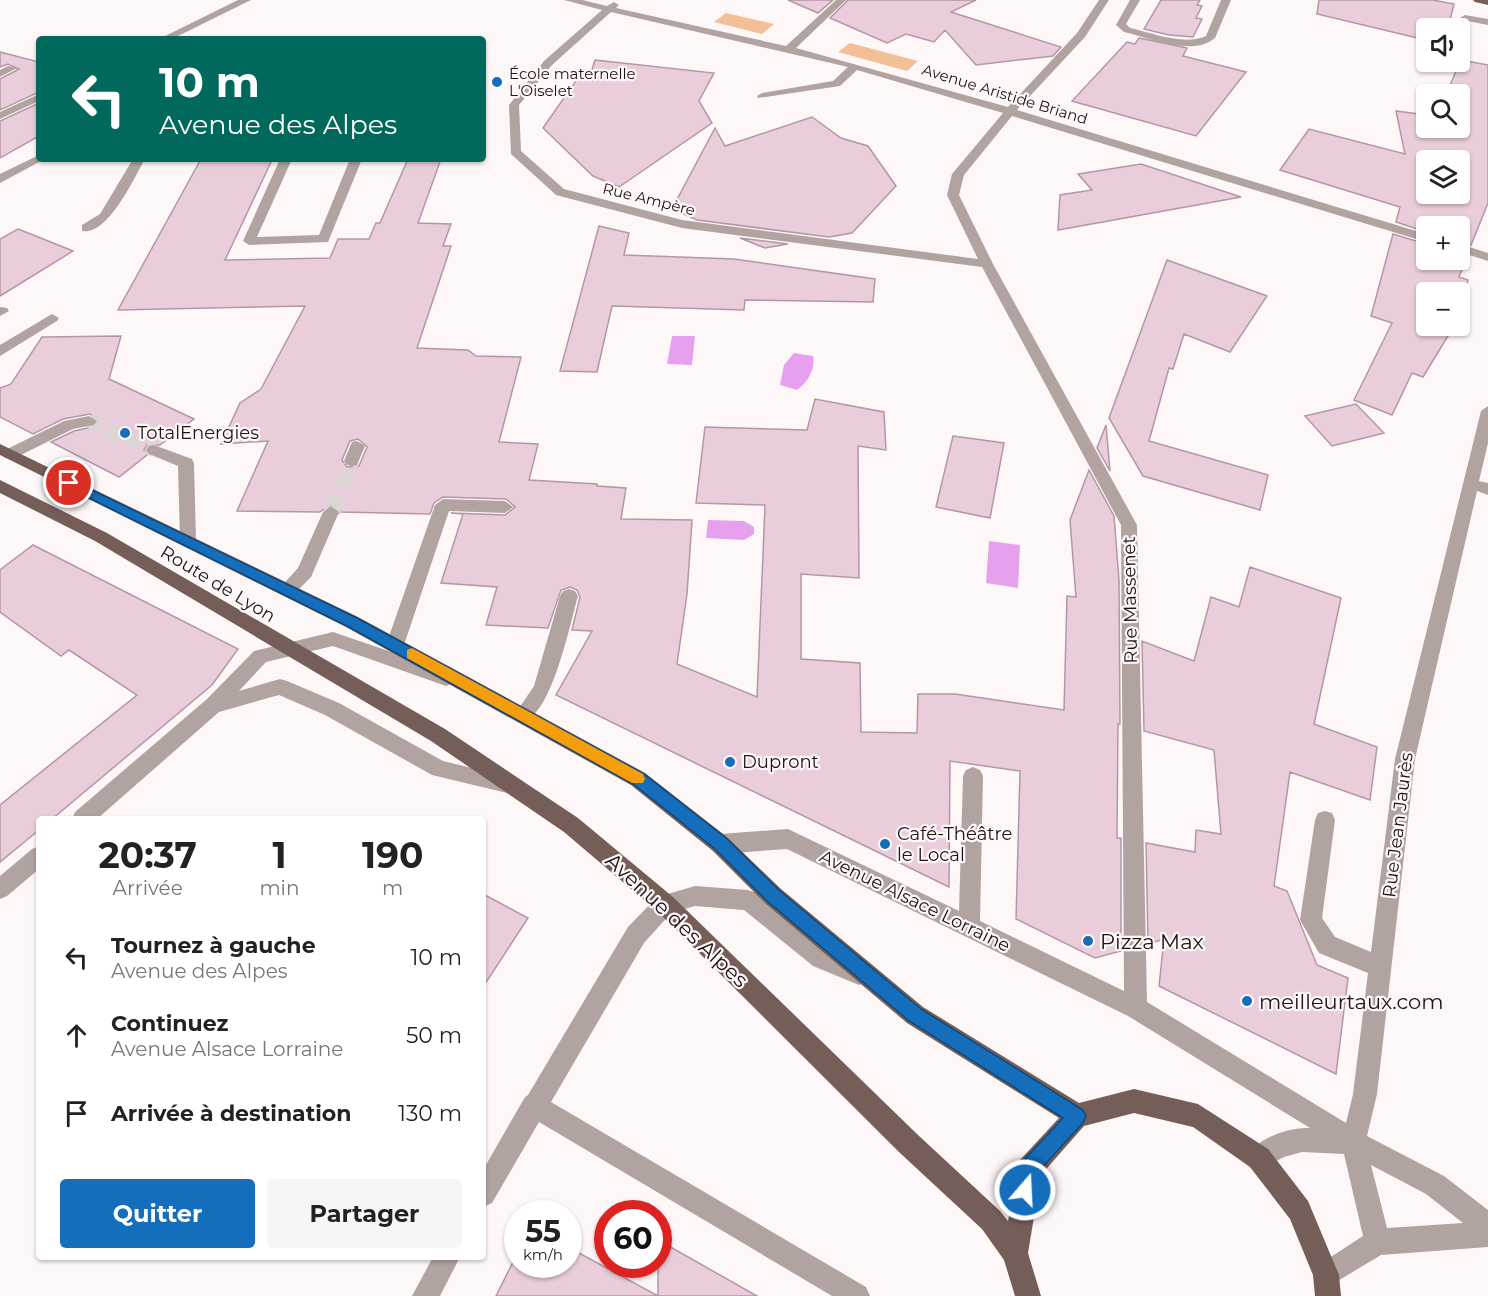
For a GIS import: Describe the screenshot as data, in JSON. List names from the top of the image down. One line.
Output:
{"streets":{"main road":["Route de Lyon","Avenue des Alpes"],"street":["Avenue Aristide Briand","Rue Ampère","Rue Massenet","Rue Jean Jaurès","Avenue Alsace Lorraine"]},"crossings":[["Avenue Aristide Briand","Rue Ampère"],["Avenue Aristide Briand","Rue Massenet"],["Rue Ampère","Rue Massenet"],["Route de Lyon","Avenue des Alpes"],["Rue Massenet","Avenue Alsace Lorraine"],["Rue Jean Jaurès","Avenue Alsace Lorraine"]],"places":["École maternelle L'Oiselet","TotalEnergies","Dupront","Café-Théâtre le Local","Pizza Max","meilleurtaux.com"],"page":{"map_buttons":["+","−"],"turn":["10 m","Avenue des Alpes"],"eta":["20:37","Arrivée","1","min","190","m"],"list":[{"name":"Tournez à gauche","note":"Avenue des Alpes","value":"10 m"},{"name":"Continuez","note":"Avenue Alsace Lorraine","value":"50 m"},{"name":"Arrivée à destination","value":"130 m"}],"buttons":["Quitter","Partager"],"speed":"55 km/h","limit":"60"}}
